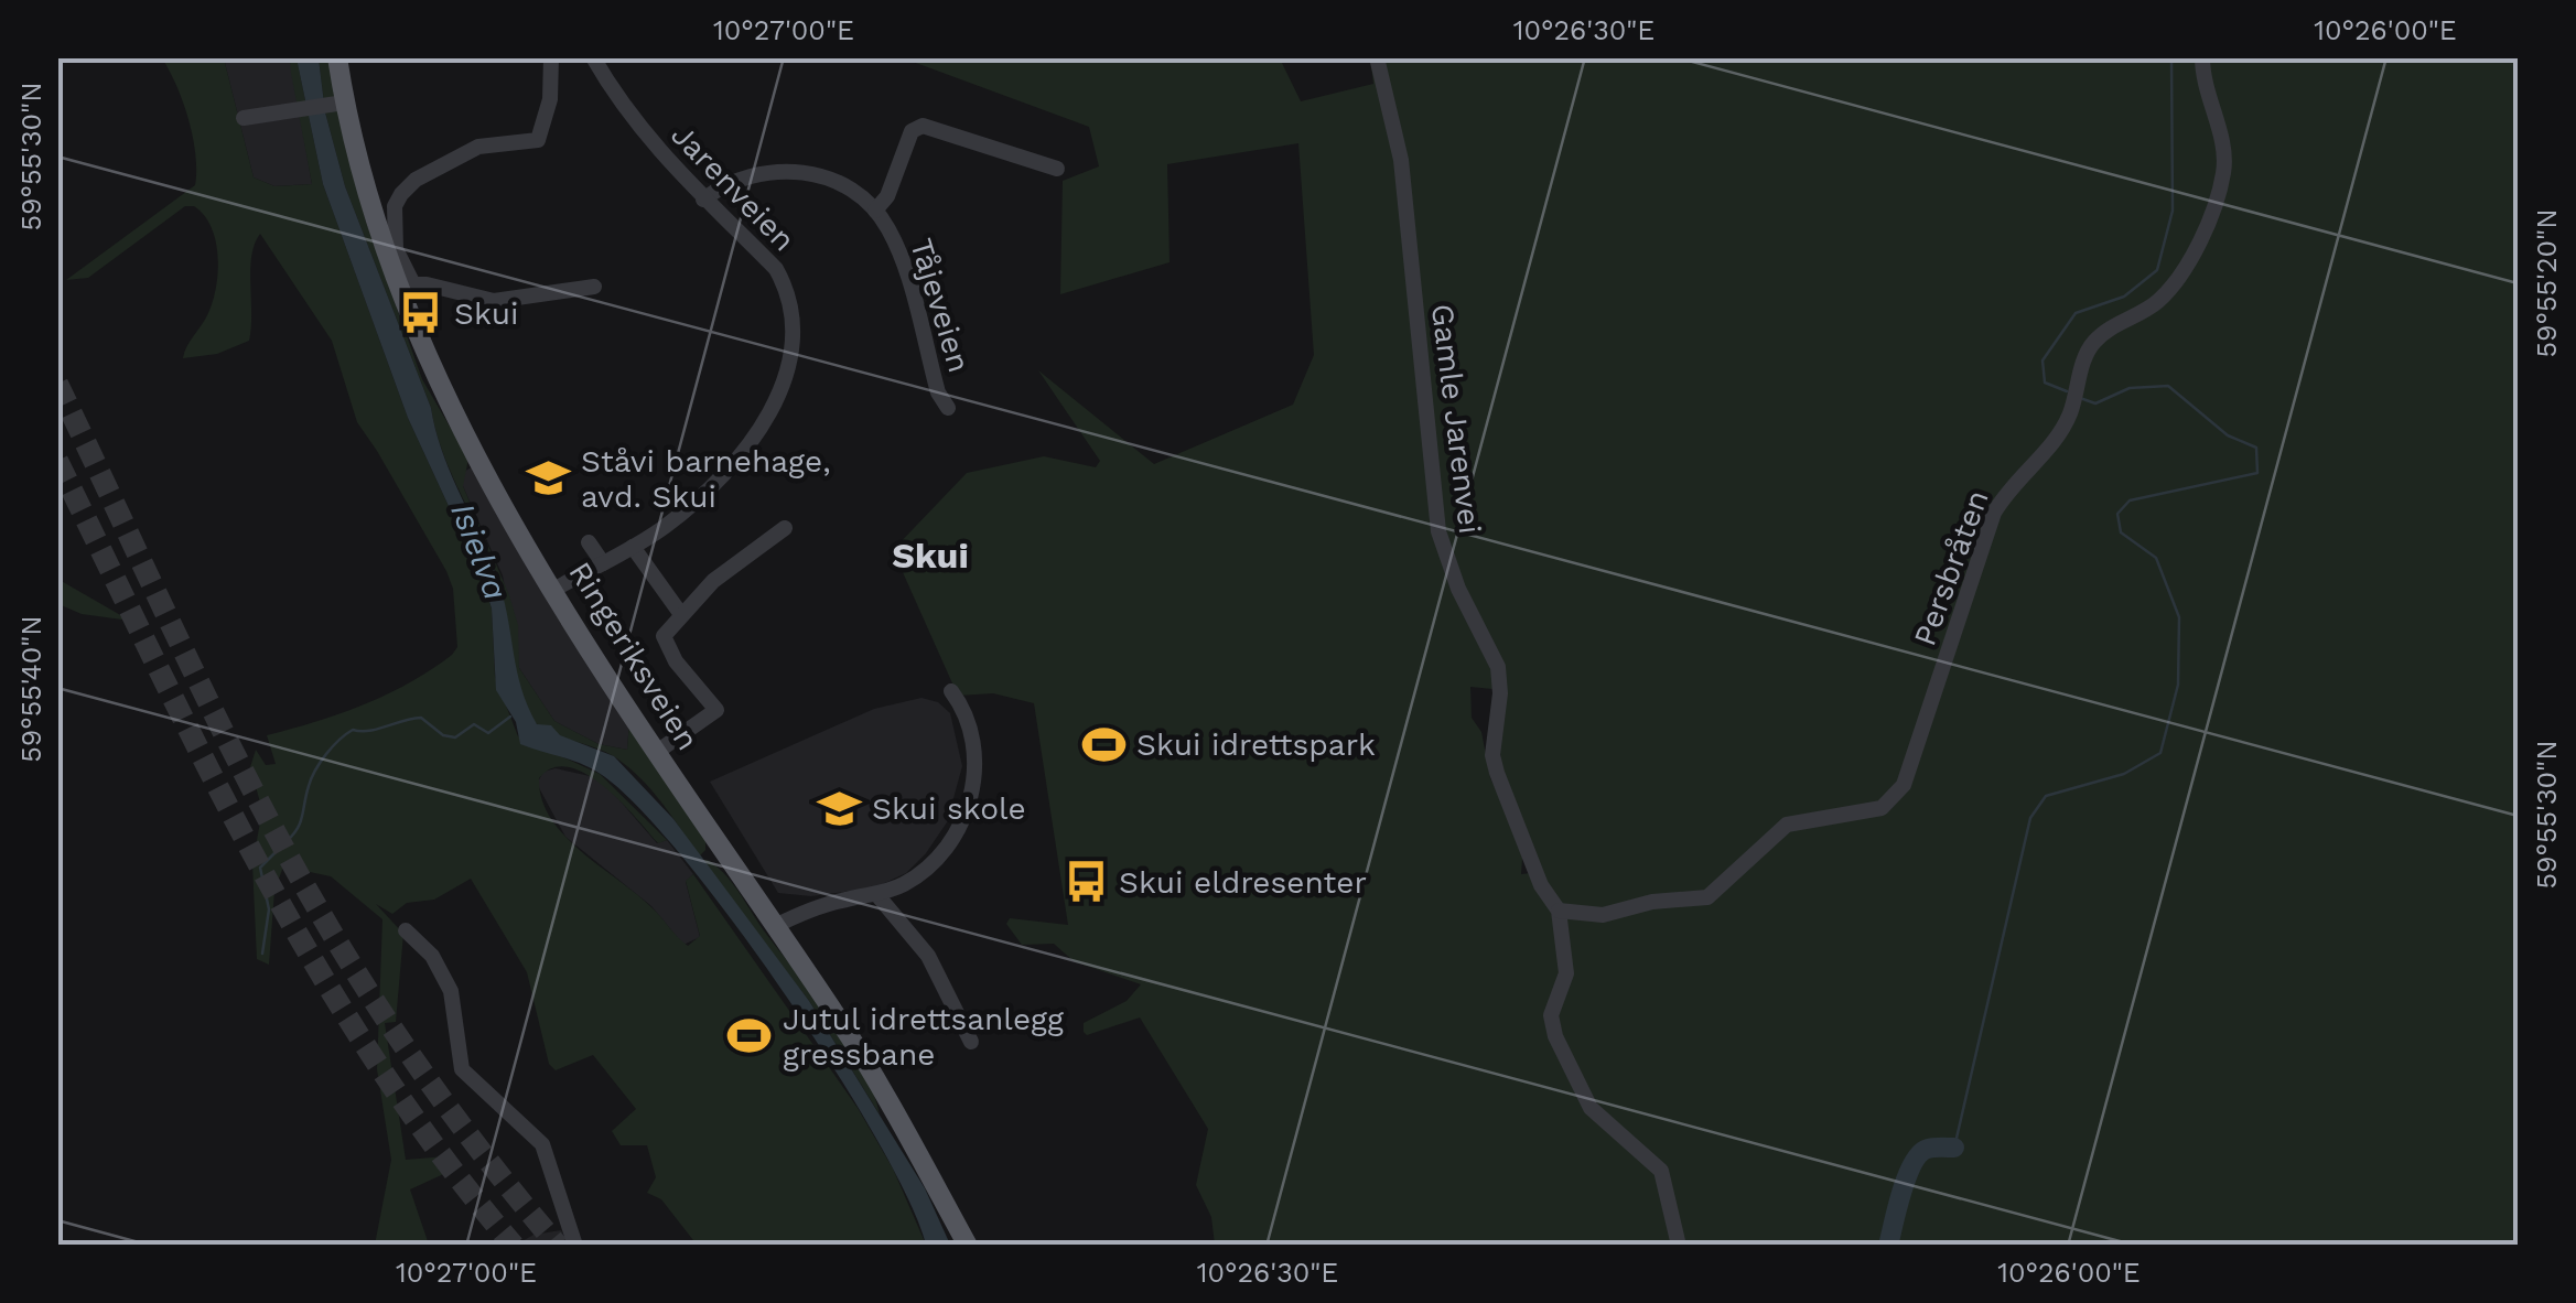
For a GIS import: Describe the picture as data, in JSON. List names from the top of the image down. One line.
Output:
{"streets":{"main road":["Ringeriksveien"],"street":["Jarenveien","Tåjeveien","Gamle Jarenvei","Persbråten"]},"crossings":[["Jarenveien","Tåjeveien"],["Jarenveien","Ringeriksveien"],["Gamle Jarenvei","Persbråten"]],"districts":["Skui"],"water":["Isielva"],"places":{"bus stop":["Skui","Skui eldresenter"],"school or university":["Ståvi barnehage, avd. Skui","Skui skole"],"sports":["Skui idrettspark","Jutul idrettsanlegg gressbane"]},"coordinates":["10°27'00\"E","10°26'30\"E","10°26'00\"E","59°55'30\"N","59°55'20\"N","59°55'40\"N"]}
